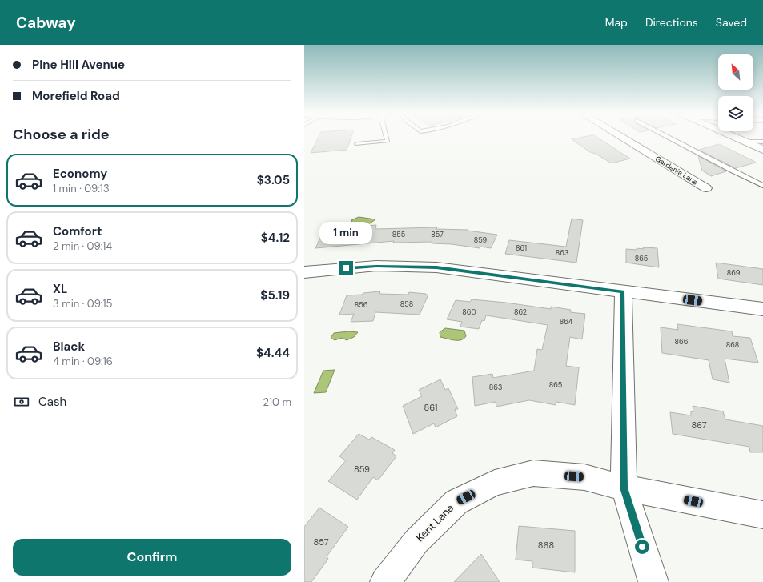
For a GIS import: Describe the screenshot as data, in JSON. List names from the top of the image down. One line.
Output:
{"streets":{"street":["Gardenia Lane","Kent Lane"]},"house_numbers":["855","857","859","861","863","865","869","858","856","860","862","864","866","868","865","863","861","867","859","857","868"],"north":"top left","page":{"header":"Cabway","nav":["Map","Directions","Saved"],"banner":["Pine Hill Avenue","Morefield Road"],"heading":"Choose a ride","list":[{"name":"Economy","note":"1 min · 09:13","value":"$3.05"},{"name":"Comfort","note":"2 min · 09:14","value":"$4.12"},{"name":"XL","note":"3 min · 09:15","value":"$5.19"},{"name":"Black","note":"4 min · 09:16","value":"$4.44"}],"bubble":"1 min","pay":["Cash","210 m"],"buttons":"Confirm"}}
